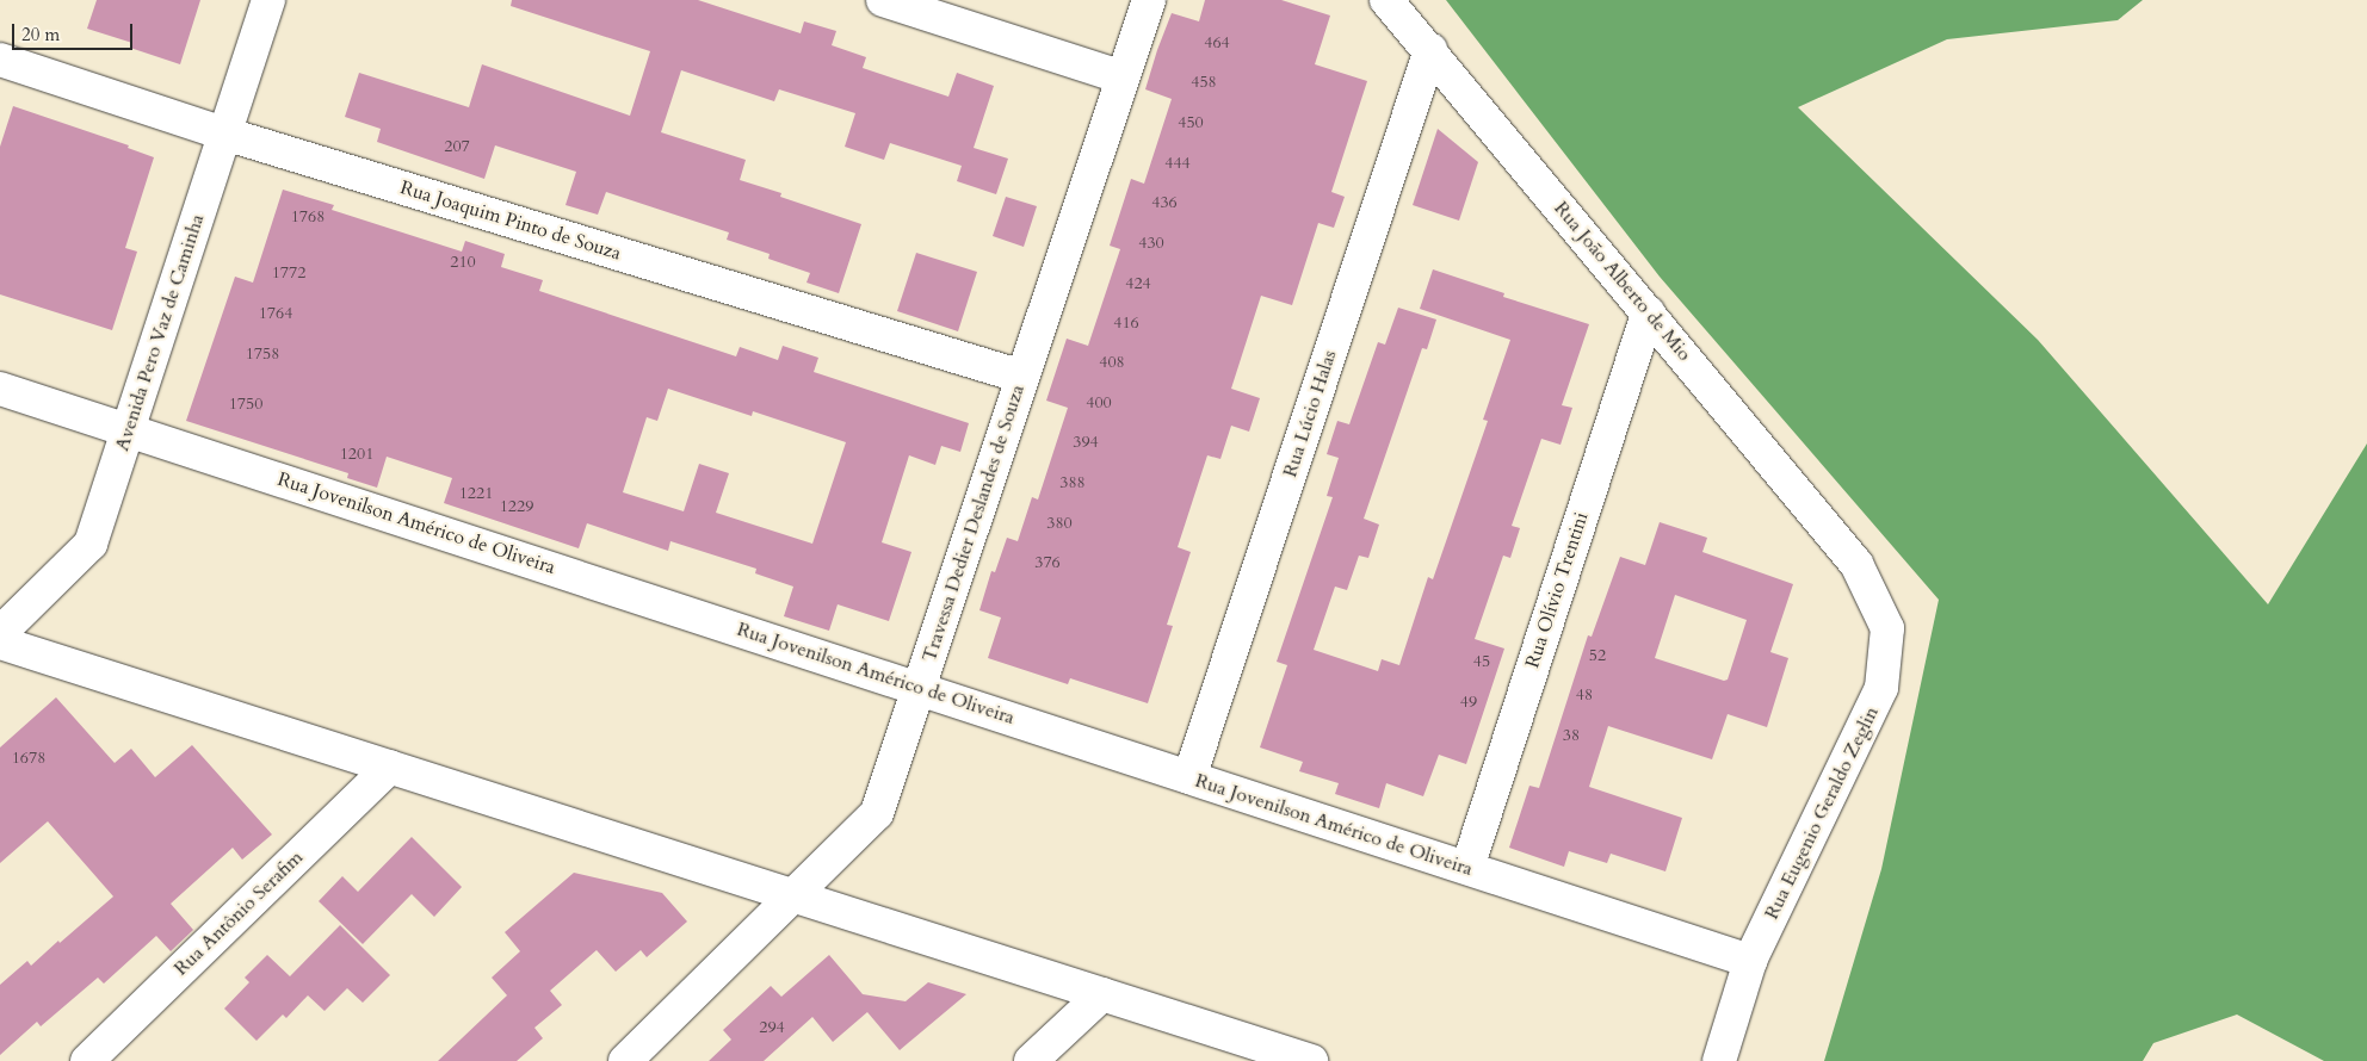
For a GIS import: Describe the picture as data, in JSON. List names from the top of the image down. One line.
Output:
{"streets":{"street":["Rua Joaquim Pinto de Souza","Rua João Alberto de Mio","Avenida Pero Vaz de Caminha","Rua Lúcio Halas","Rua Jovenilson Américo de Oliveira","Travessa Dedier Deslandes de Souza","Rua Olívio Trentini","Rua Eugenio Geraldo Zeglin","Rua Antônio Serafim"]},"crossings":[["Rua Joaquim Pinto de Souza","Avenida Pero Vaz de Caminha"],["Rua Joaquim Pinto de Souza","Travessa Dedier Deslandes de Souza"],["Rua João Alberto de Mio","Rua Lúcio Halas"],["Rua João Alberto de Mio","Rua Olívio Trentini"],["Rua João Alberto de Mio","Rua Eugenio Geraldo Zeglin"],["Avenida Pero Vaz de Caminha","Rua Jovenilson Américo de Oliveira"],["Rua Lúcio Halas","Rua Jovenilson Américo de Oliveira"],["Rua Jovenilson Américo de Oliveira","Travessa Dedier Deslandes de Souza"],["Rua Jovenilson Américo de Oliveira","Rua Olívio Trentini"],["Rua Jovenilson Américo de Oliveira","Rua Eugenio Geraldo Zeglin"]],"house_numbers":["464","458","450","207","444","436","1768","430","210","1772","424","1764","416","1758","408","400","1750","394","1201","388","1221","1229","380","376","52","45","48","49","38","1678","294"],"scale_bar":"20 m"}
